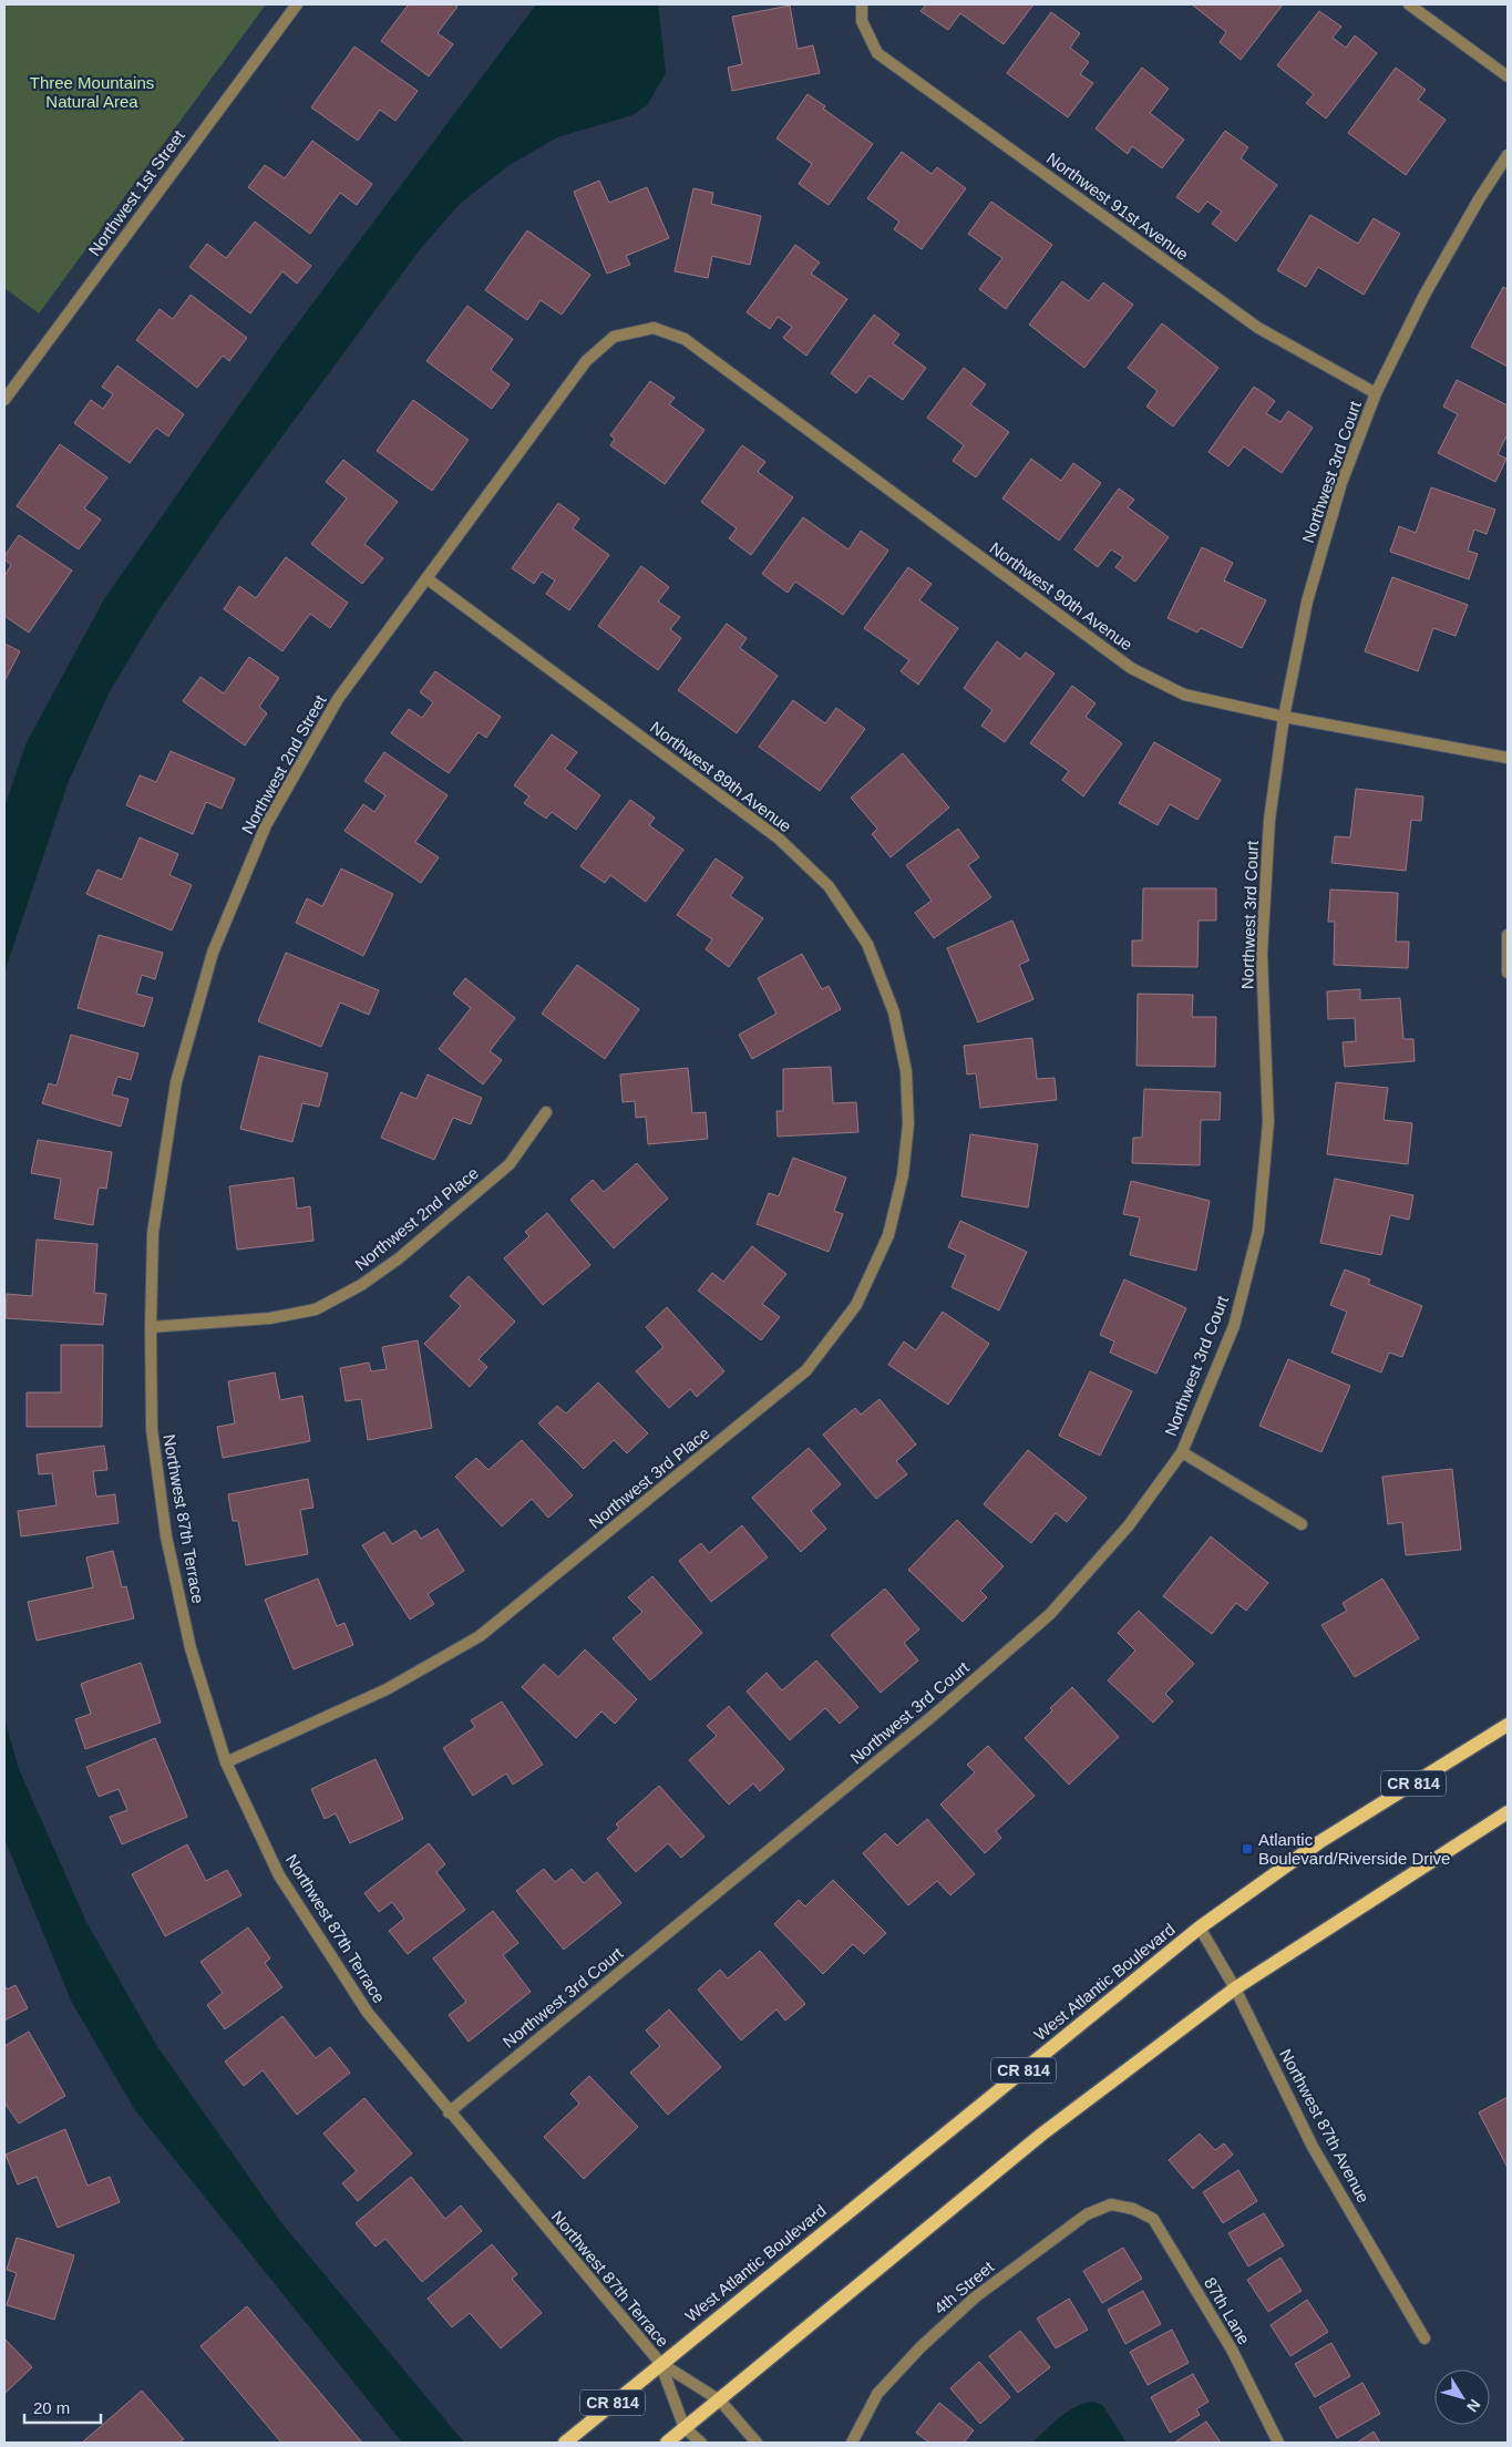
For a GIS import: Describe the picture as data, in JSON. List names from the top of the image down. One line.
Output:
{"streets":{"main road":["CR 814","West Atlantic Boulevard"],"street":["Northwest 1st Street","Northwest 91st Avenue","Northwest 3rd Court","Northwest 90th Avenue","Northwest 2nd Street","Northwest 89th Avenue","Northwest 2nd Place","Northwest 3rd Place","Northwest 87th Terrace","Northwest 87th Avenue","4th Street","87th Lane"]},"crossings":[["Northwest 91st Avenue","Northwest 3rd Court"],["Northwest 3rd Court","Northwest 90th Avenue"],["Northwest 3rd Court","Northwest 87th Terrace"],["Northwest 90th Avenue","Northwest 2nd Street"],["Northwest 2nd Street","Northwest 89th Avenue"],["Northwest 2nd Street","Northwest 2nd Place"],["Northwest 2nd Street","Northwest 87th Terrace"],["Northwest 89th Avenue","Northwest 3rd Place"],["Northwest 2nd Place","Northwest 87th Terrace"],["Northwest 3rd Place","Northwest 87th Terrace"],["Northwest 87th Terrace","West Atlantic Boulevard"],["West Atlantic Boulevard","Northwest 87th Avenue"],["4th Street","87th Lane"]],"parks":["Three Mountains Natural Area"],"places":{"transit":["Atlantic Boulevard/Riverside Drive"]},"scale_bar":"20 m","north":"bottom right"}
